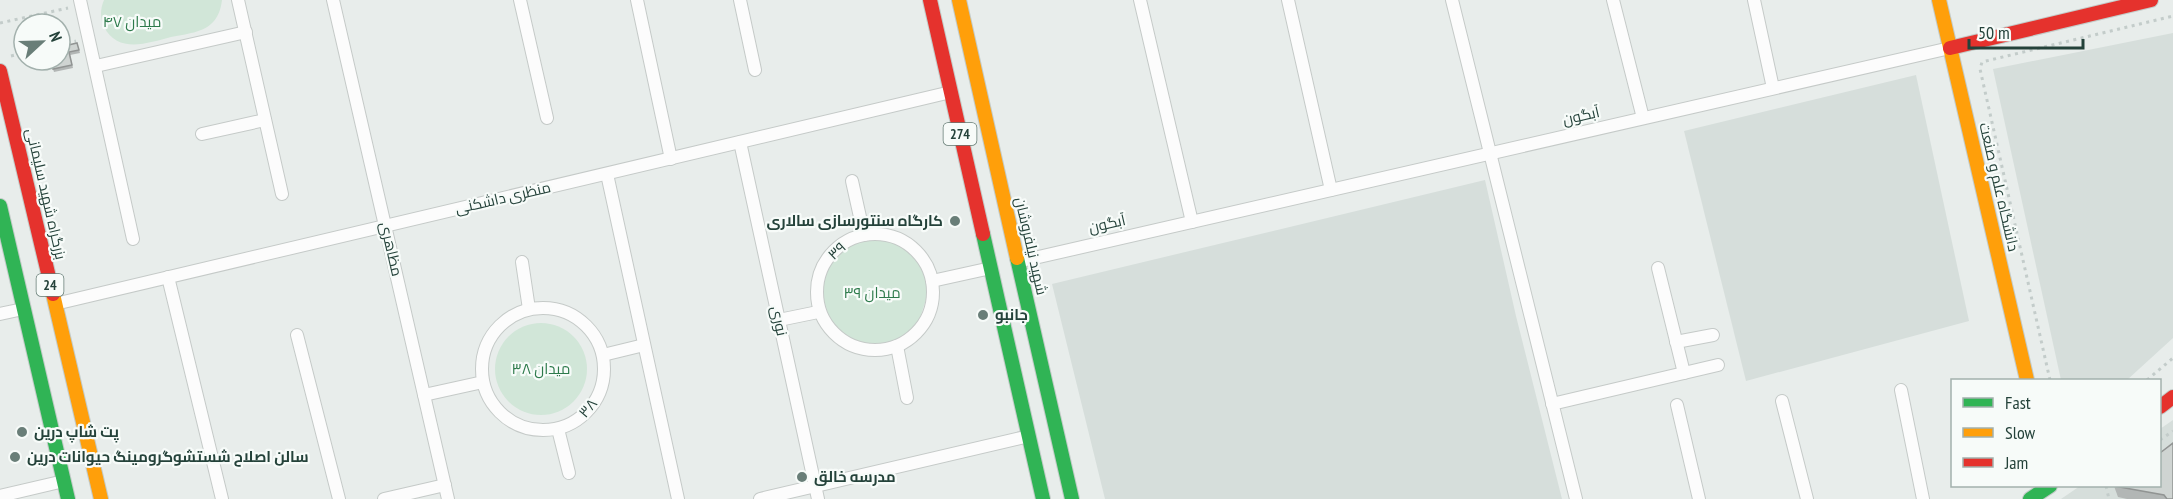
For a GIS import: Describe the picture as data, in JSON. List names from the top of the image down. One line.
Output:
{"streets":{"main road":["آبگون","274","دانشگاه علم و صنعت","بزرگراه شهید سلیمانی","شهید نیلفروشان","24"],"street":["منظری داشکنی","مظاهری","۳۹","نوری","۳۸"]},"crossings":[["آبگون","دانشگاه علم و صنعت"],["آبگون","شهید نیلفروشان"],["274","منظری داشکنی"],["بزرگراه شهید سلیمانی","منظری داشکنی"],["منظری داشکنی","مظاهری"],["منظری داشکنی","نوری"]],"parks":["میدان ۴۷","میدان ۳۹","میدان ۳۸"],"places":["کارگاه سنتورسازی سالاری","جانبو","پت شاپ درین","سالن اصلاح شستشوگرومینگ حیوانات درین","مدرسه خالق"],"legend":["Fast","Slow","Jam"],"scale_bar":"50 m","north":"right"}
